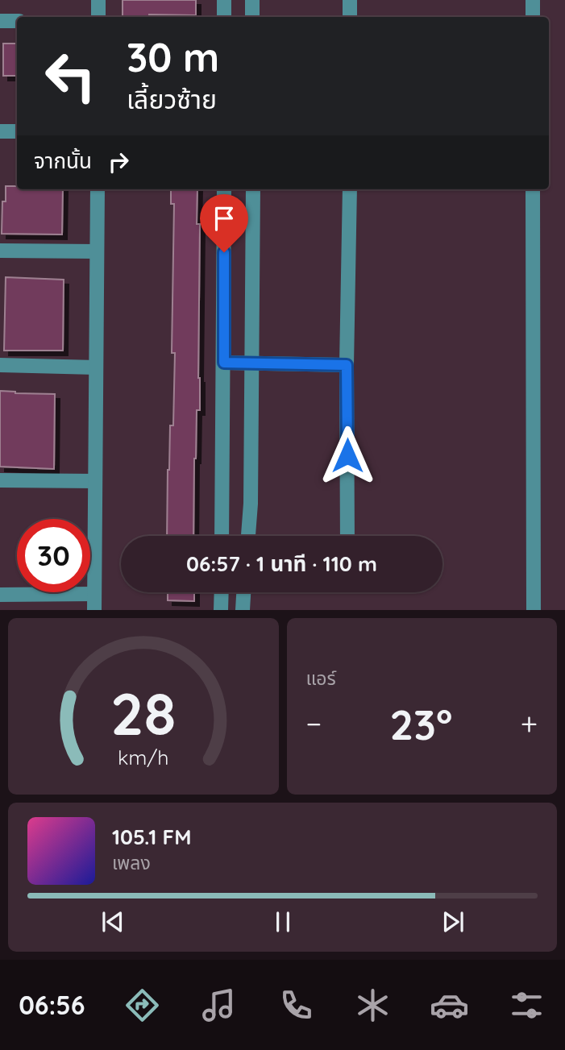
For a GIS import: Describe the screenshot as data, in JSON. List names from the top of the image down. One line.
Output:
{"page":{"turn":["30 m","เลี้ยวซ้าย"],"then":"จากนั้น","limit":"30","trip":"06:57 · 1 นาที · 110 m","tile":"แอร์","heat":["−","23°","+"],"song":["105.1 FM","เพลง"],"tabs":"06:56","gauge":["28","km/h"]}}
